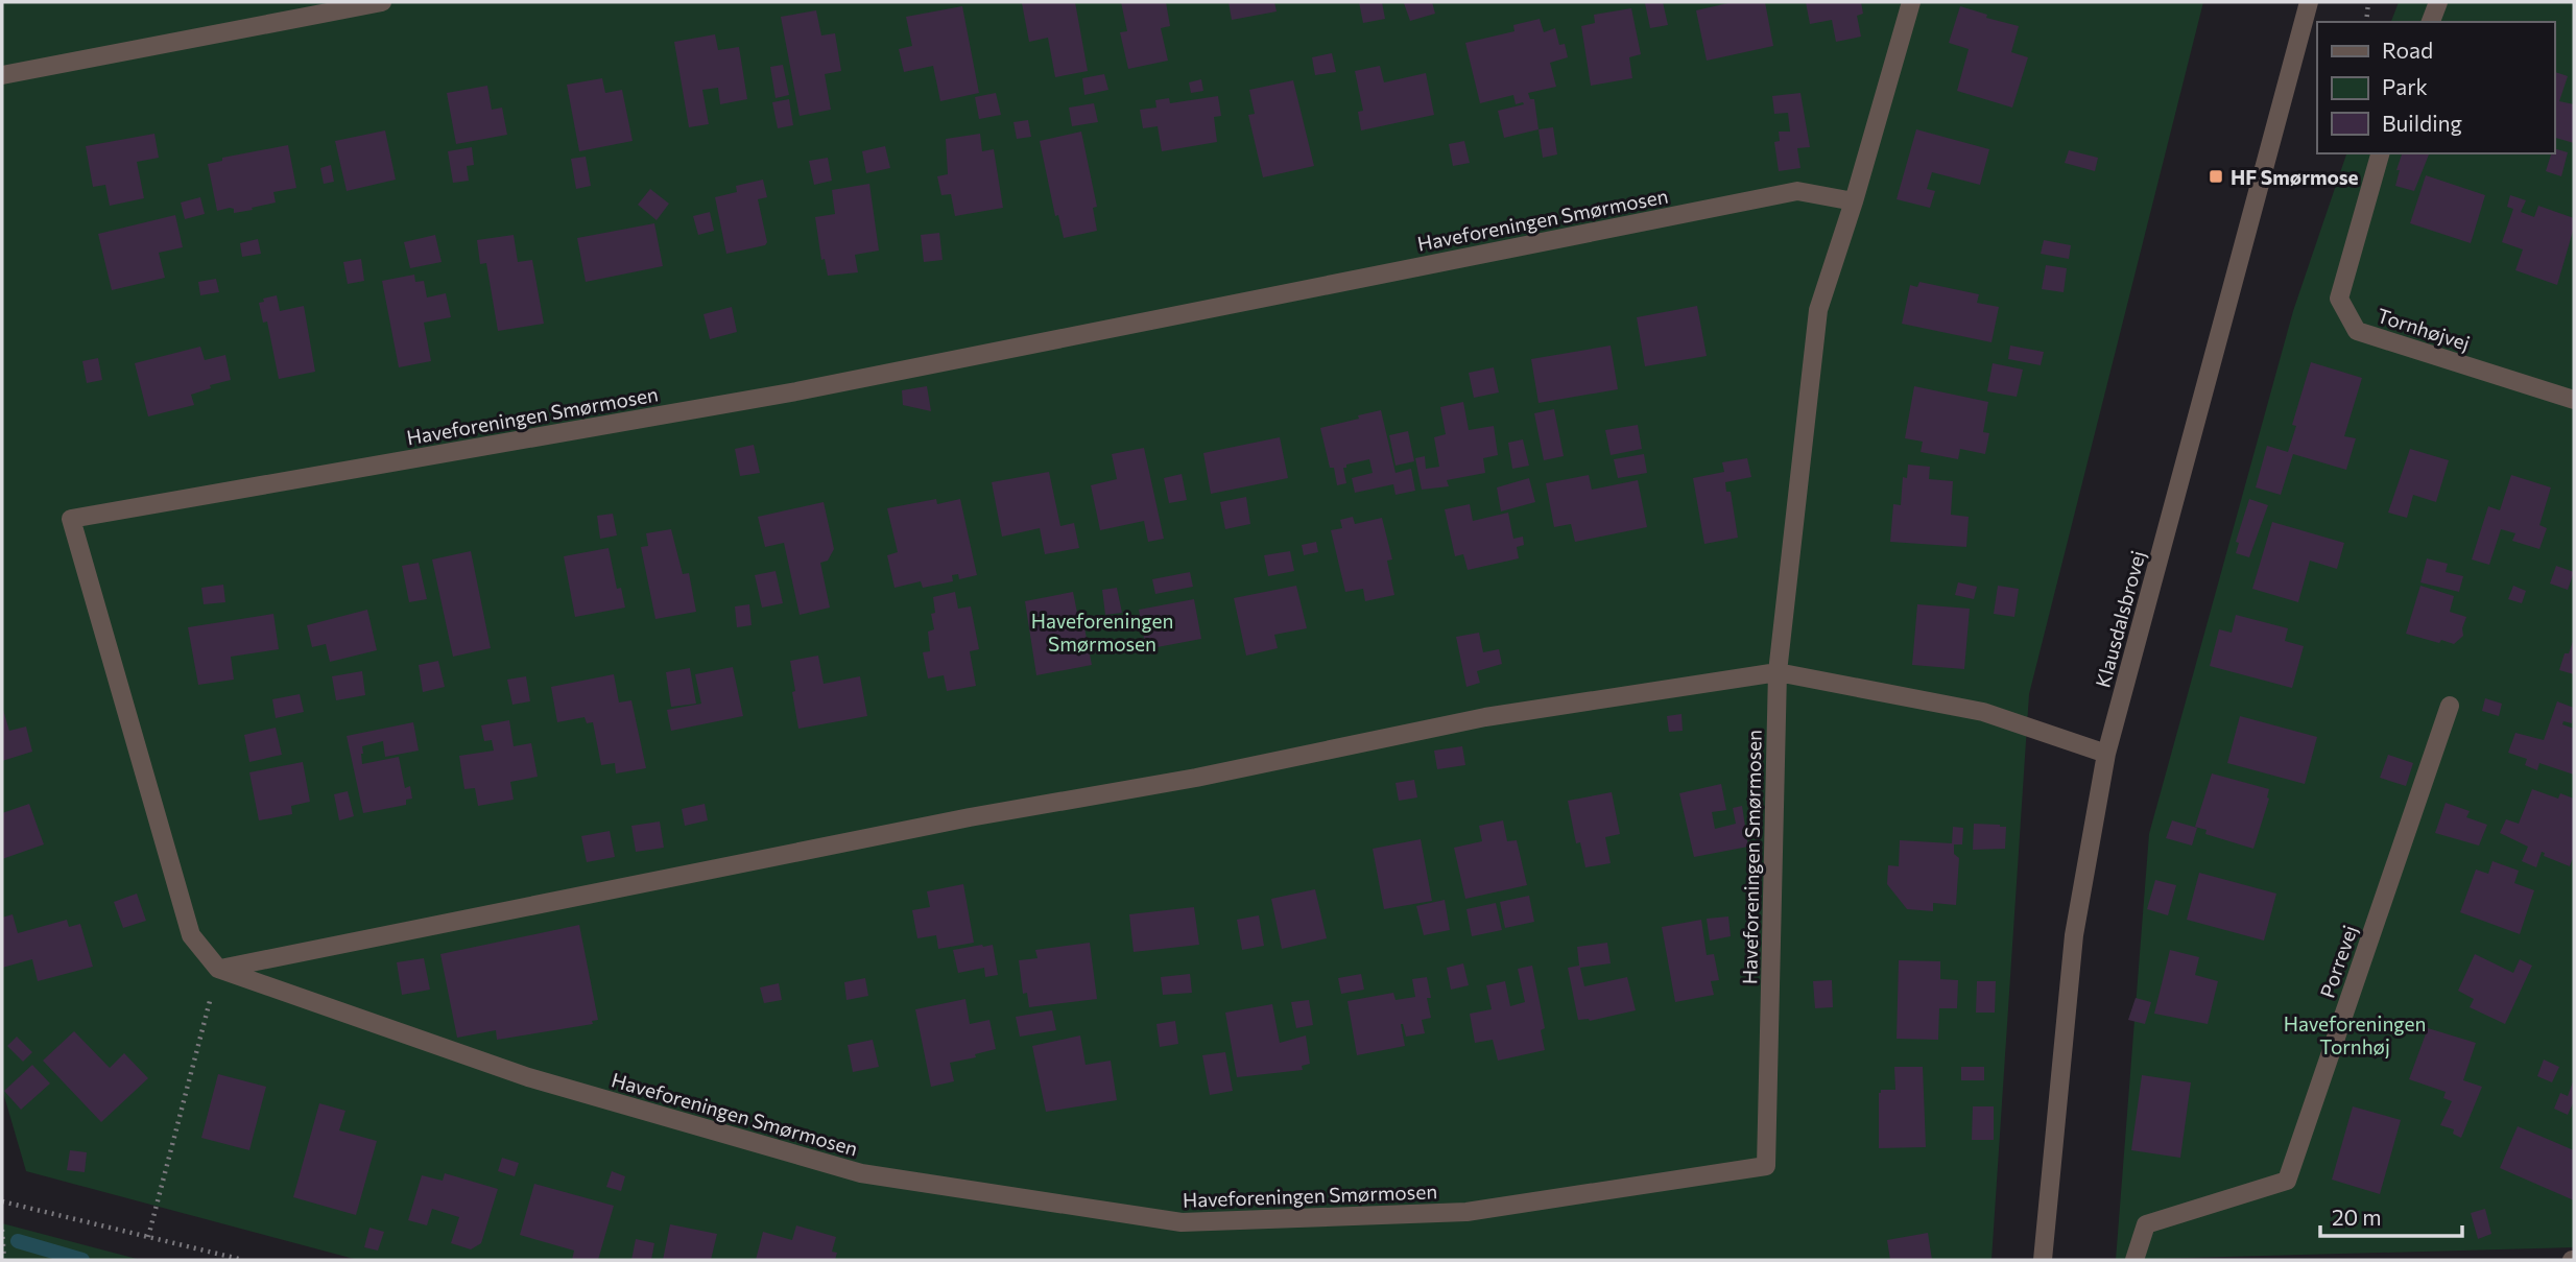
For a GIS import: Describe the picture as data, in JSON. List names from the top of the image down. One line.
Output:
{"streets":{"street":["Haveforeningen Smørmosen","Tornhøjvej","Klausdalsbrovej","Porrevej"]},"parks":["Haveforeningen Smørmosen","Haveforeningen Tornhøj"],"places":{"transit":["HF Smørmose"]},"legend":["Road","Park","Building"],"scale_bar":"20 m"}
